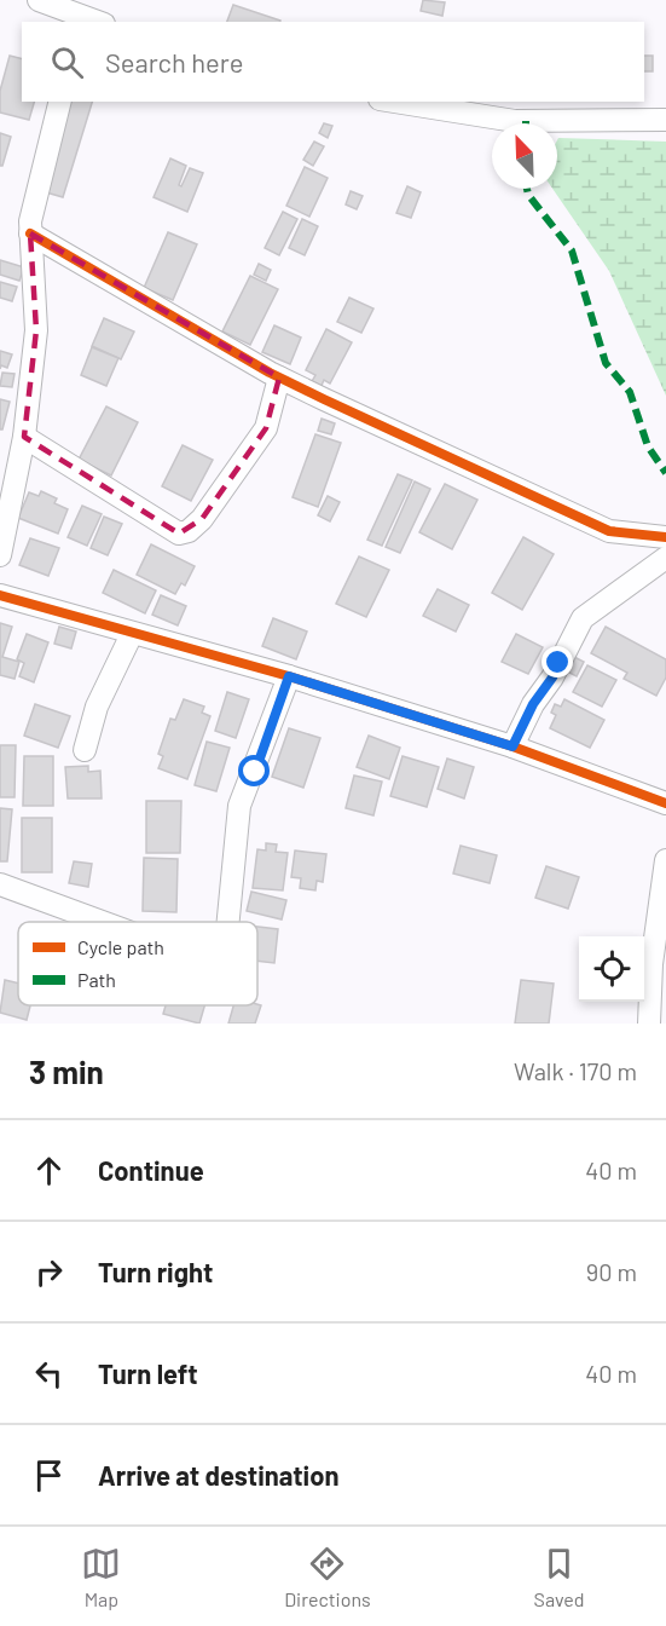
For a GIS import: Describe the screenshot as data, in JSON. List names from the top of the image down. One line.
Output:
{"legend":["Cycle path","Path"],"north":"top left","page":{"search":"Search here","heading":["3 min","Walk · 170 m"],"list":[["Continue","40 m"],["Turn right","90 m"],["Turn left","40 m"],"Arrive at destination"],"nav":["Map","Directions","Saved"]}}
